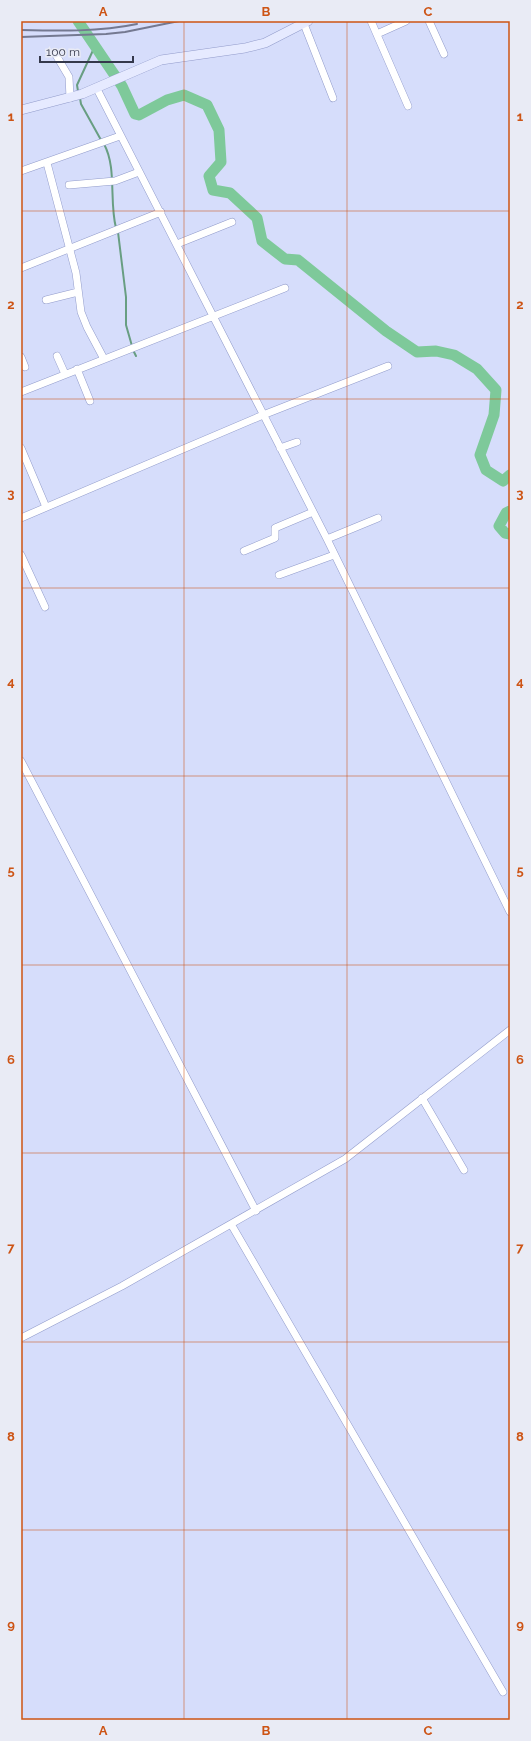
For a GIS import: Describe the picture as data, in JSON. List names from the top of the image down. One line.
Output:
{"scale_bar":"100 m","grid":{"columns":["A","B","C"],"rows":["1","2","3","4","5","6","7","8","9"]}}
